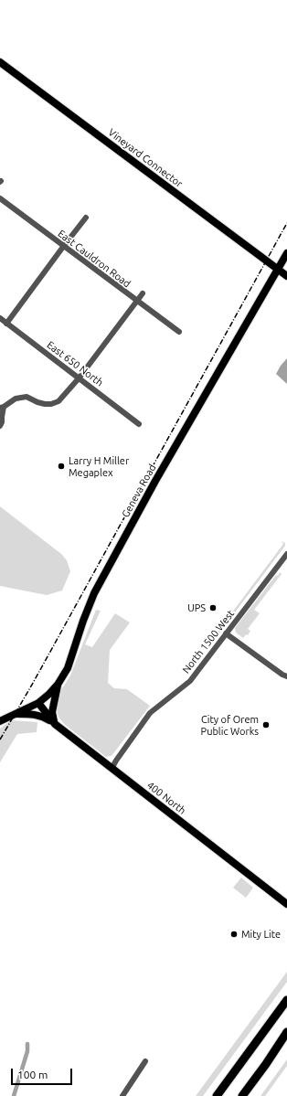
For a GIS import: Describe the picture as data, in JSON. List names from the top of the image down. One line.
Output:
{"streets":{"main road":["Vineyard Connector","Geneva Road","400 North"],"street":["East Cauldron Road","East 650 North","North 1500 West"]},"crossings":[["Vineyard Connector","Geneva Road"],["Geneva Road","400 North"],["North 1500 West","400 North"]],"places":["Larry H Miller Megaplex","UPS","City of Orem Public Works","Mity Lite"],"scale_bar":"100 m"}
